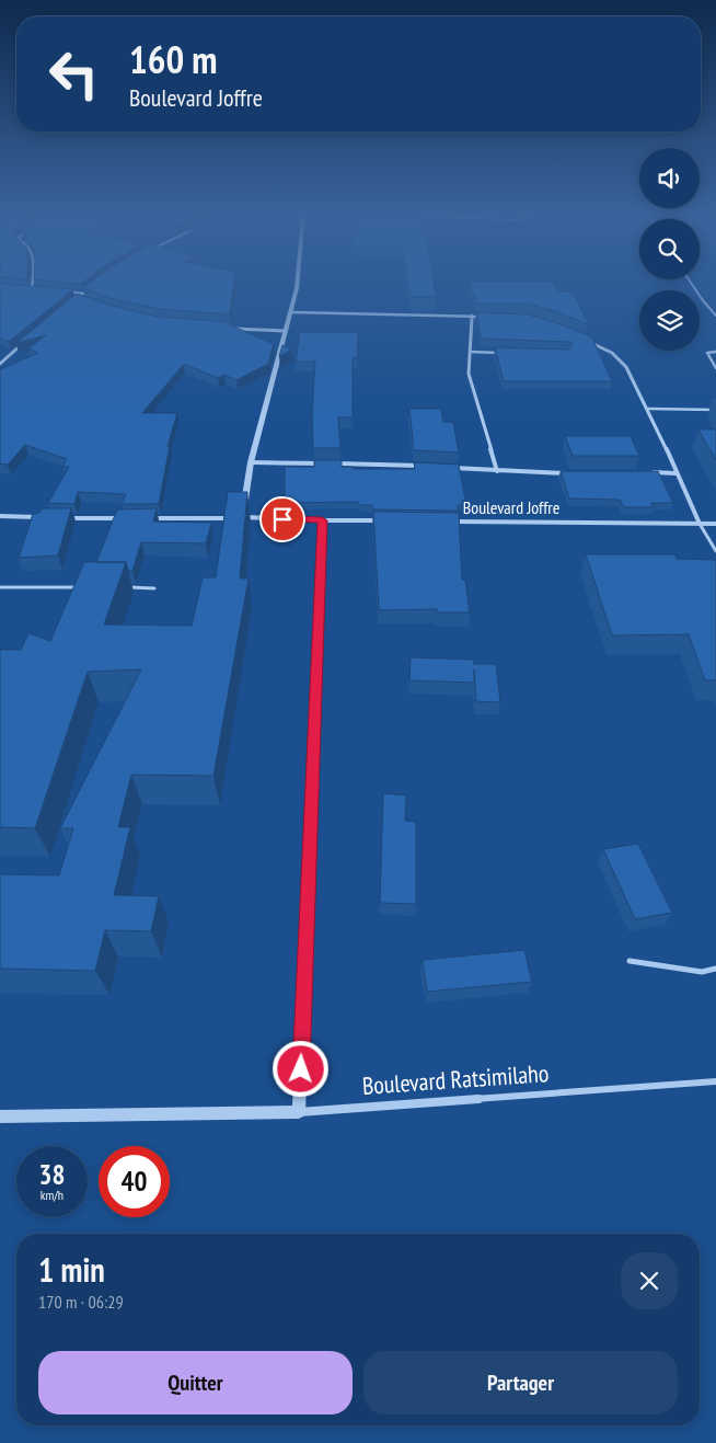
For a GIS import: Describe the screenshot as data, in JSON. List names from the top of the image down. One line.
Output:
{"streets":{"street":["Boulevard Joffre","Boulevard Ratsimilaho"]},"page":{"turn":["160 m","Boulevard Joffre"],"speed":"38 km/h","limit":"40","heading":["1 min","170 m · 06:29"],"buttons":["Quitter","Partager"]}}
